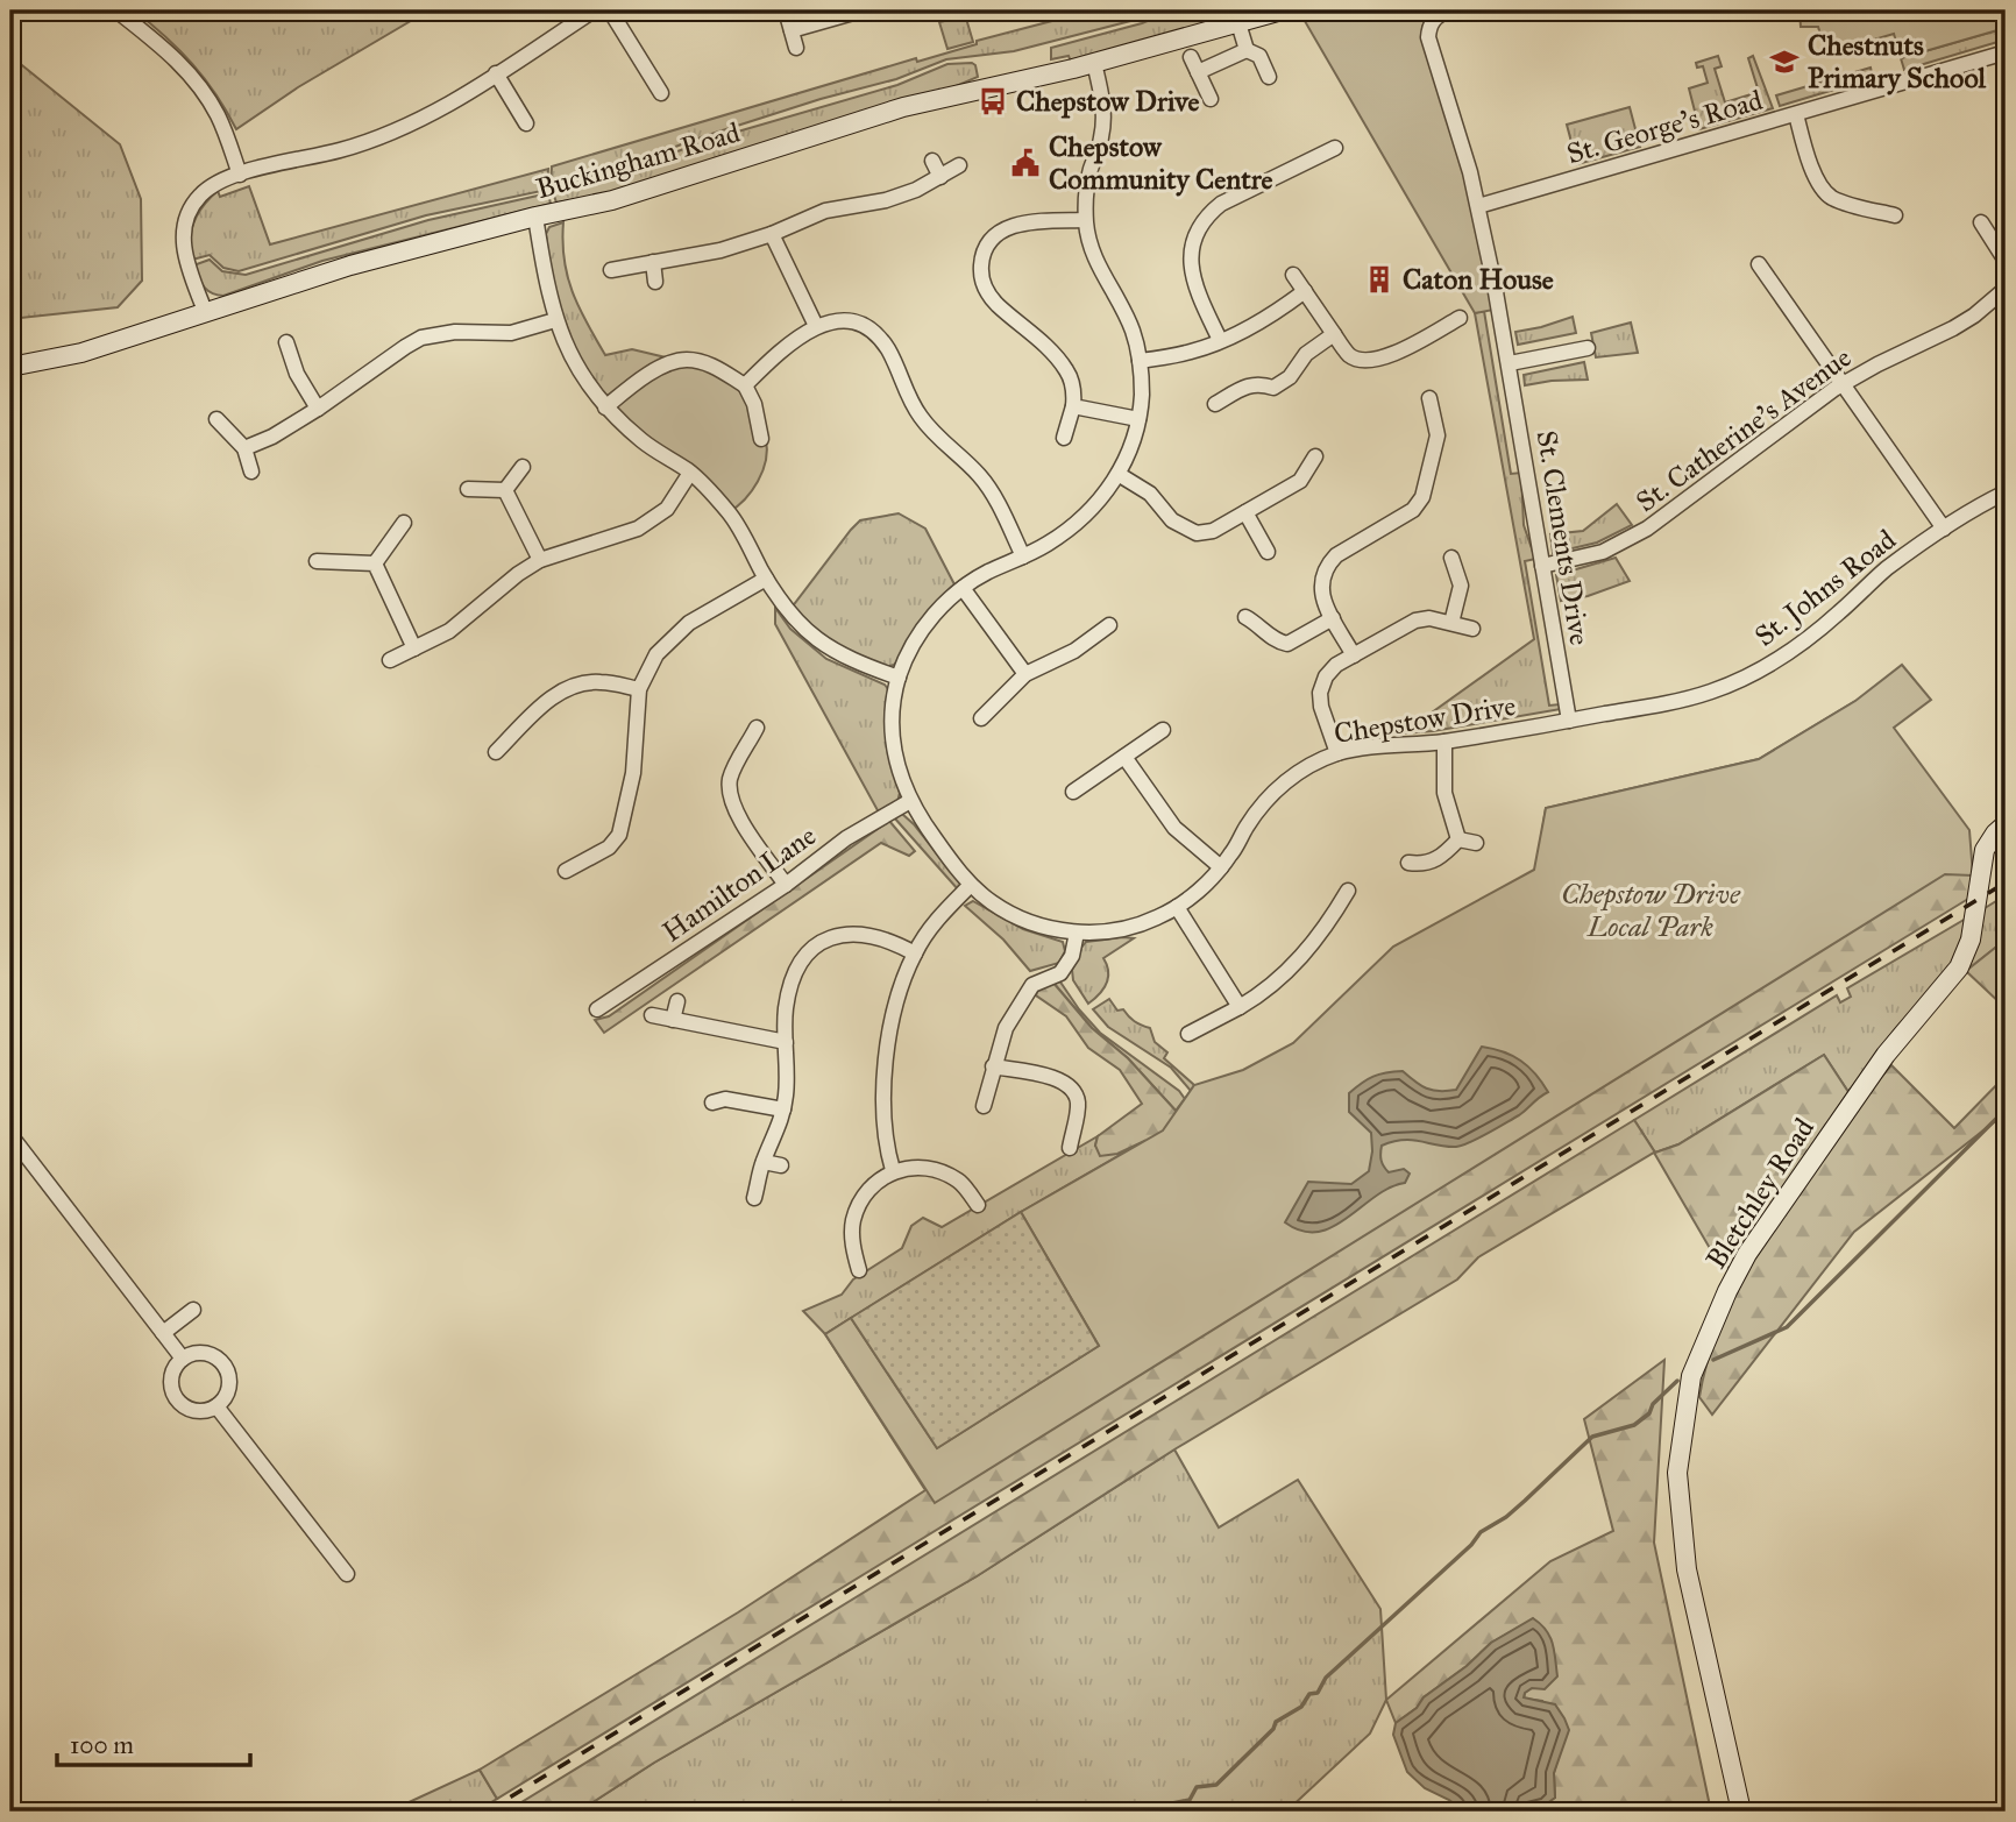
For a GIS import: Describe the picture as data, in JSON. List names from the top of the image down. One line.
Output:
{"streets":{"main road":["Buckingham Road","Bletchley Road"],"street":["St. George's Road","St. Catherine's Avenue","St. Clements Drive","St. Johns Road","Chepstow Drive","Hamilton Lane"]},"crossings":[["St. George's Road","St. Clements Drive"],["Buckingham Road","Chepstow Drive"],["St. Catherine's Avenue","St. Clements Drive"],["St. Clements Drive","St. Johns Road"],["St. Clements Drive","Chepstow Drive"],["St. Johns Road","Chepstow Drive"],["Chepstow Drive","Hamilton Lane"]],"parks":["Chepstow Drive Local Park"],"places":{"school or university":["Chestnuts Primary School"],"bus stop":["Chepstow Drive"],"public building":["Chepstow Community Centre"],"building":["Caton House"]},"scale_bar":"100 m"}
